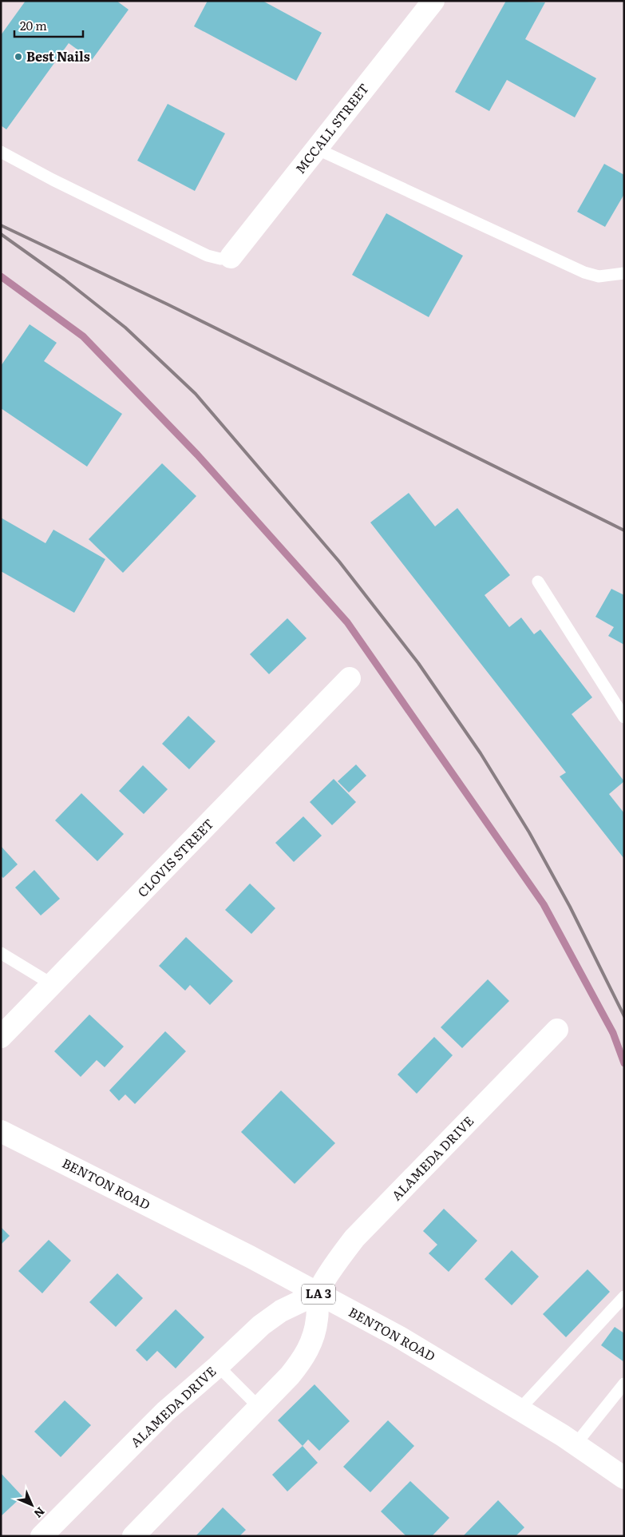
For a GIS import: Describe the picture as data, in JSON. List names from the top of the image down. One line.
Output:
{"streets":{"street":["MCCALL STREET","CLOVIS STREET","ALAMEDA DRIVE","BENTON ROAD","LA 3"]},"crossings":[["ALAMEDA DRIVE","BENTON ROAD"]],"places":["Best Nails"],"scale_bar":"20 m","north":"bottom right"}
